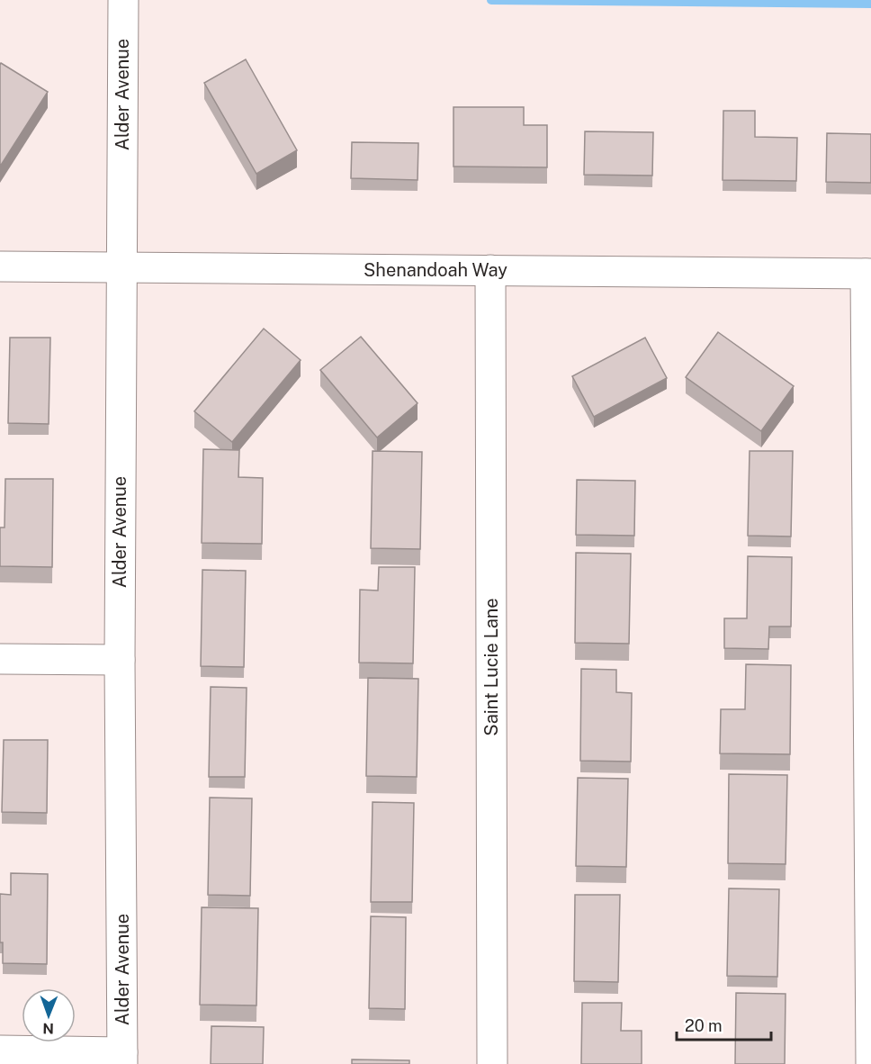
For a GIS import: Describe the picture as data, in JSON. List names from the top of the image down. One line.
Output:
{"streets":{"street":["Alder Avenue","Shenandoah Way","Saint Lucie Lane"]},"crossings":[["Alder Avenue","Shenandoah Way"],["Shenandoah Way","Saint Lucie Lane"]],"scale_bar":"20 m","north":"bottom"}
